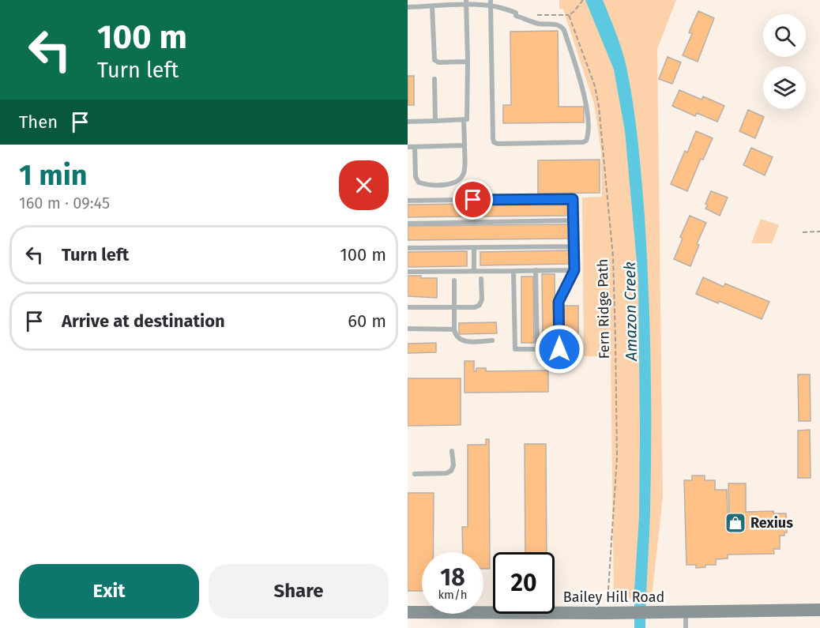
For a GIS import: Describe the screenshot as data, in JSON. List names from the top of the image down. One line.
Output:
{"streets":{"main road":["Bailey Hill Road"],"path":["Fern Ridge Path"]},"crossings":[["Fern Ridge Path","Bailey Hill Road"]],"water":["Amazon Creek"],"places":{"shop":["Rexius"]},"page":{"turn":["100 m","Turn left"],"then":"Then","heading":["1 min","160 m · 09:45"],"list":[{"name":"Turn left","value":"100 m"},{"name":"Arrive at destination","value":"60 m"}],"speed":"18 km/h","limit":"20","buttons":["Exit","Share"]}}
